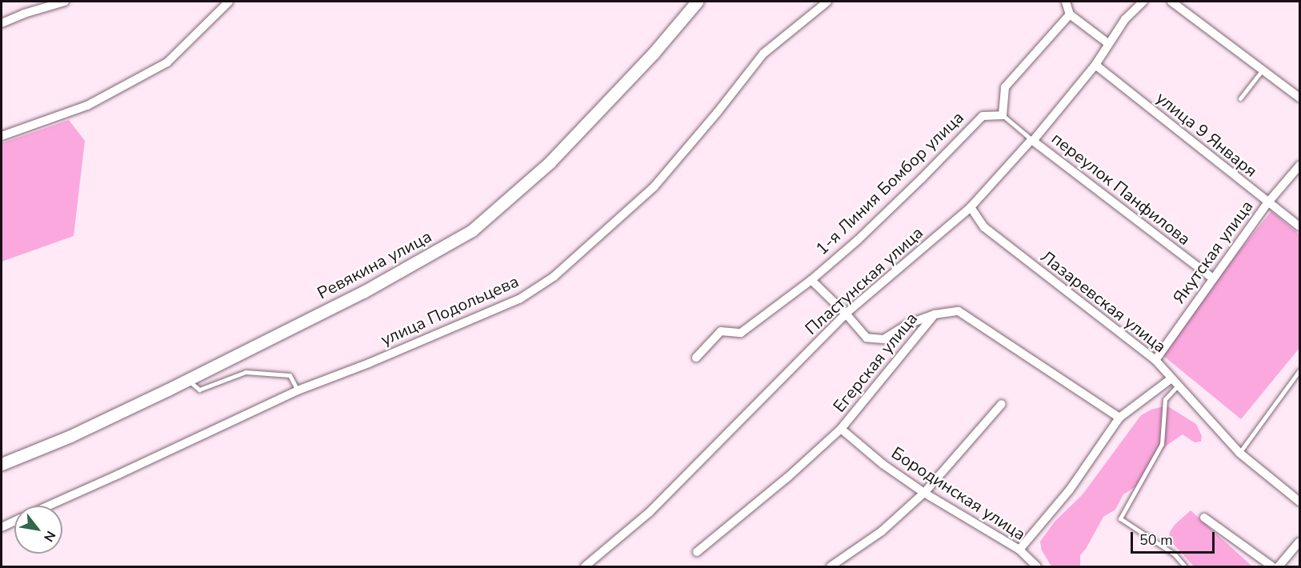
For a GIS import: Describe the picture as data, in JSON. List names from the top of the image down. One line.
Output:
{"streets":{"main road":["Ревякина улица"],"street":["улица 9 Января","1-я Линия Бомбор улица","переулок Панфилова","Якутская улица","Пластунская улица","Лазаревская улица","улица Подольцева","Егерская улица","Бородинская улица"]},"crossings":[["улица 9 Января","Якутская улица"],["улица 9 Января","Пластунская улица"],["переулок Панфилова","Якутская улица"],["переулок Панфилова","Пластунская улица"],["Якутская улица","Лазаревская улица"],["Пластунская улица","Лазаревская улица"],["Егерская улица","Бородинская улица"]],"scale_bar":"50 m","north":"bottom right"}
